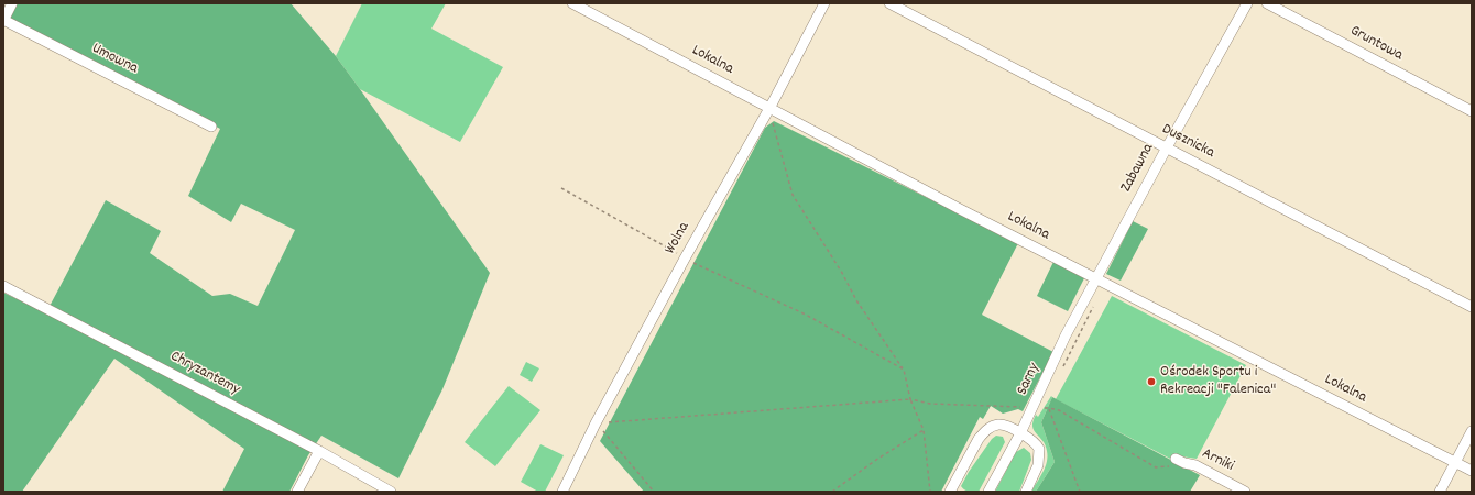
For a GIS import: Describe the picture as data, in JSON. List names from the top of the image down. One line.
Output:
{"streets":{"street":["Gruntowa","Umowna","Lokalna","Dusznicka","Zabawna","Wolna","Chryzantemy","Sarny","Arniki"]},"crossings":[["Lokalna","Zabawna"],["Lokalna","Wolna"],["Lokalna","Sarny"],["Dusznicka","Zabawna"],["Zabawna","Sarny"]],"places":["Ośrodek Sportu i Rekreacji \"Falenica\""]}
